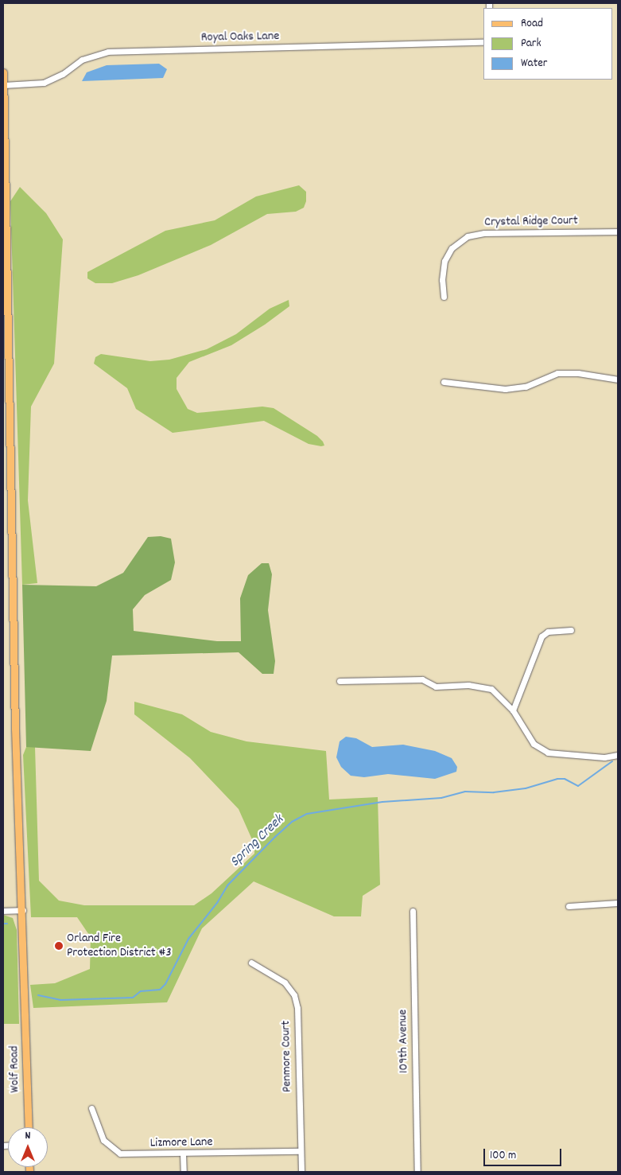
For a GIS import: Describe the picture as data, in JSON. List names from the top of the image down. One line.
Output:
{"streets":{"main road":["Wolf Road"],"street":["Royal Oaks Lane","Crystal Ridge Court","109th Avenue","Penmore Court","Lizmore Lane"]},"crossings":[["Royal Oaks Lane","Wolf Road"],["Penmore Court","Lizmore Lane"]],"water":["Spring Creek"],"places":["Orland Fire Protection District #3"],"legend":["Road","Park","Water"],"scale_bar":"100 m","north":"top"}
